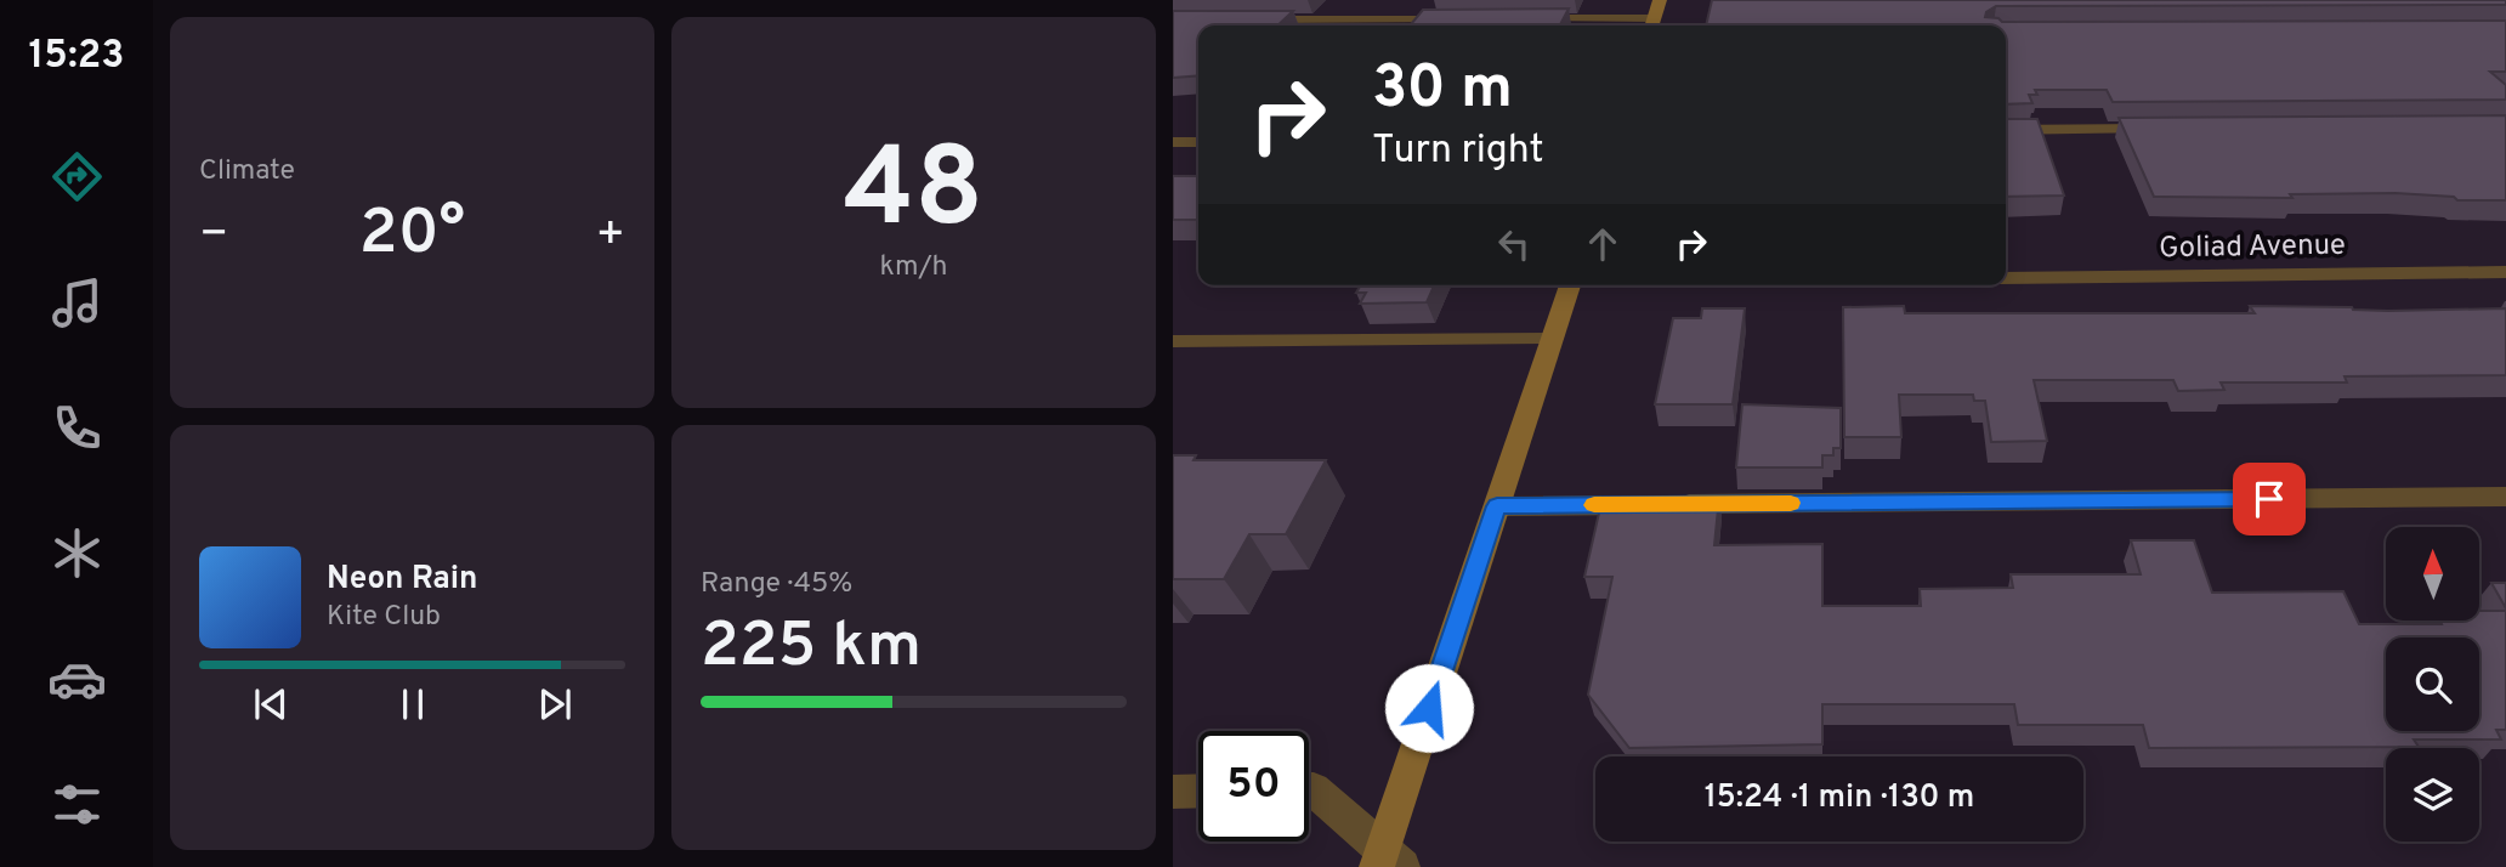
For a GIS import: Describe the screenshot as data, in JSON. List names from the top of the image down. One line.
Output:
{"streets":{"street":["Goliad Avenue"]},"north":"top","page":{"tabs":"15:23","tile":["Climate",["48","km/h"],["Range · 45%","225 km"]],"turn":["30 m","Turn right"],"heat":["−","20°","+"],"song":["Neon Rain","Kite Club"],"limit":"50","trip":"15:24 · 1 min · 130 m"}}
